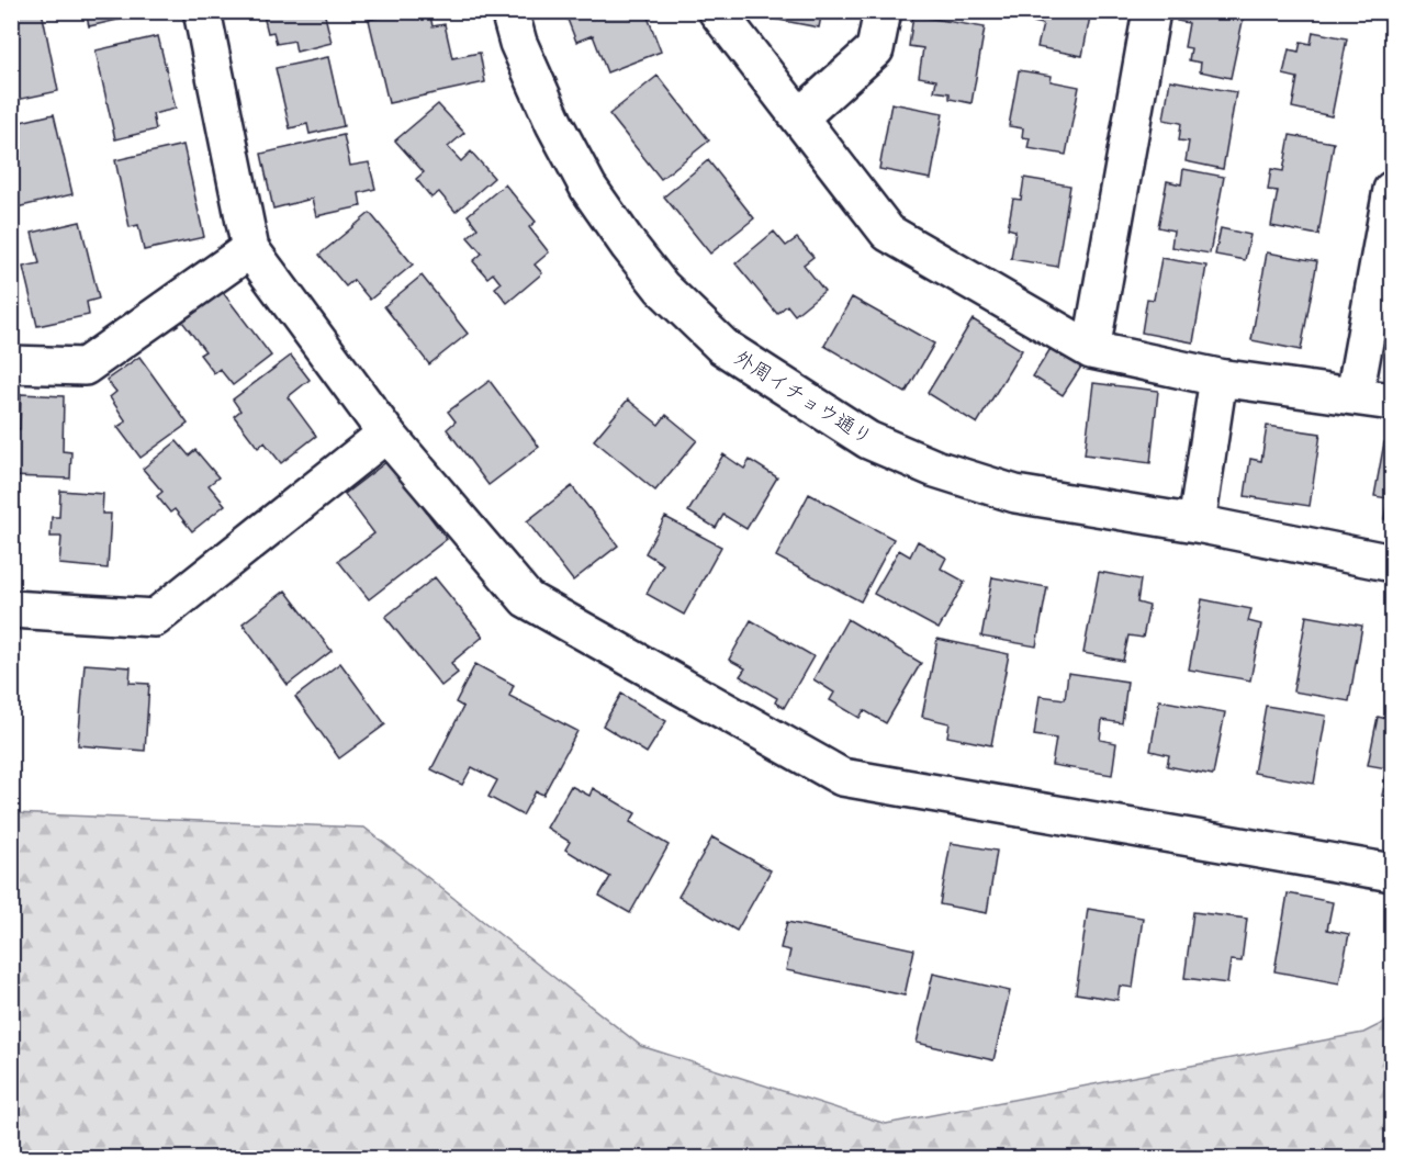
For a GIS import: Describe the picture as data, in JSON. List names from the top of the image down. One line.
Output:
{"streets":{"street":["外周イチョウ通り"]}}
